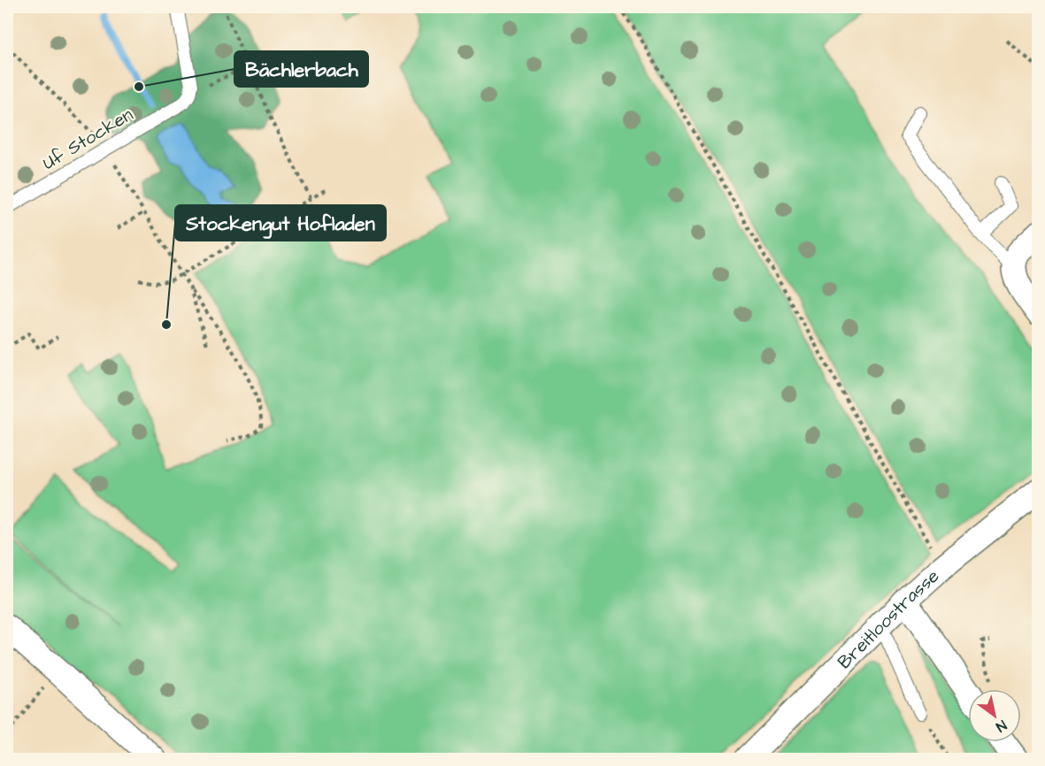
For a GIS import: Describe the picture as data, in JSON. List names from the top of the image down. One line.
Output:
{"streets":{"street":["Breitloostrasse"],"lane":["Uf Stocken"]},"places":["Bächlerbach","Stockengut Hofladen"],"north":"bottom right"}
